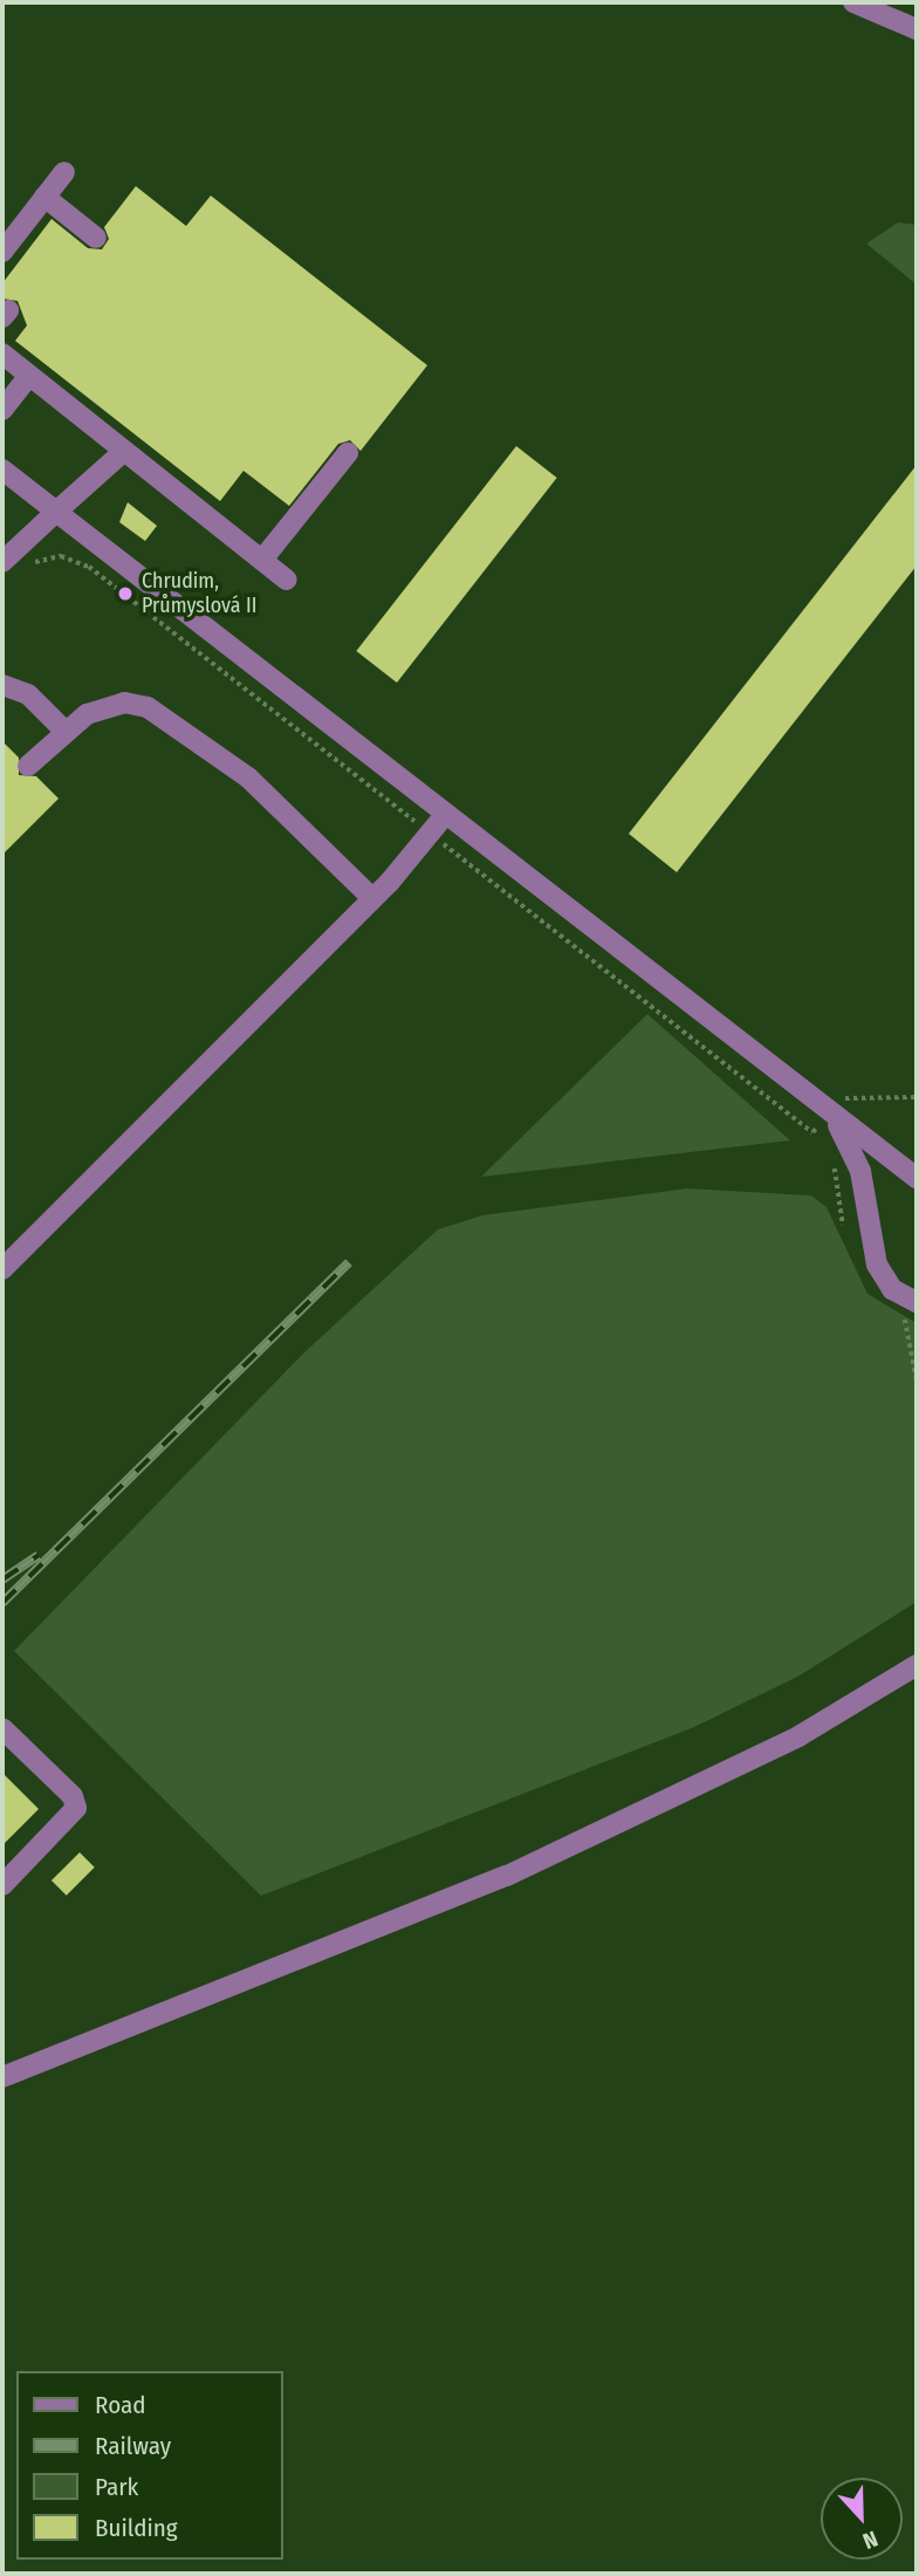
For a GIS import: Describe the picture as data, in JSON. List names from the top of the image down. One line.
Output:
{"places":["Chrudim, Průmyslová II"],"legend":["Road","Railway","Park","Building"],"north":"bottom"}
